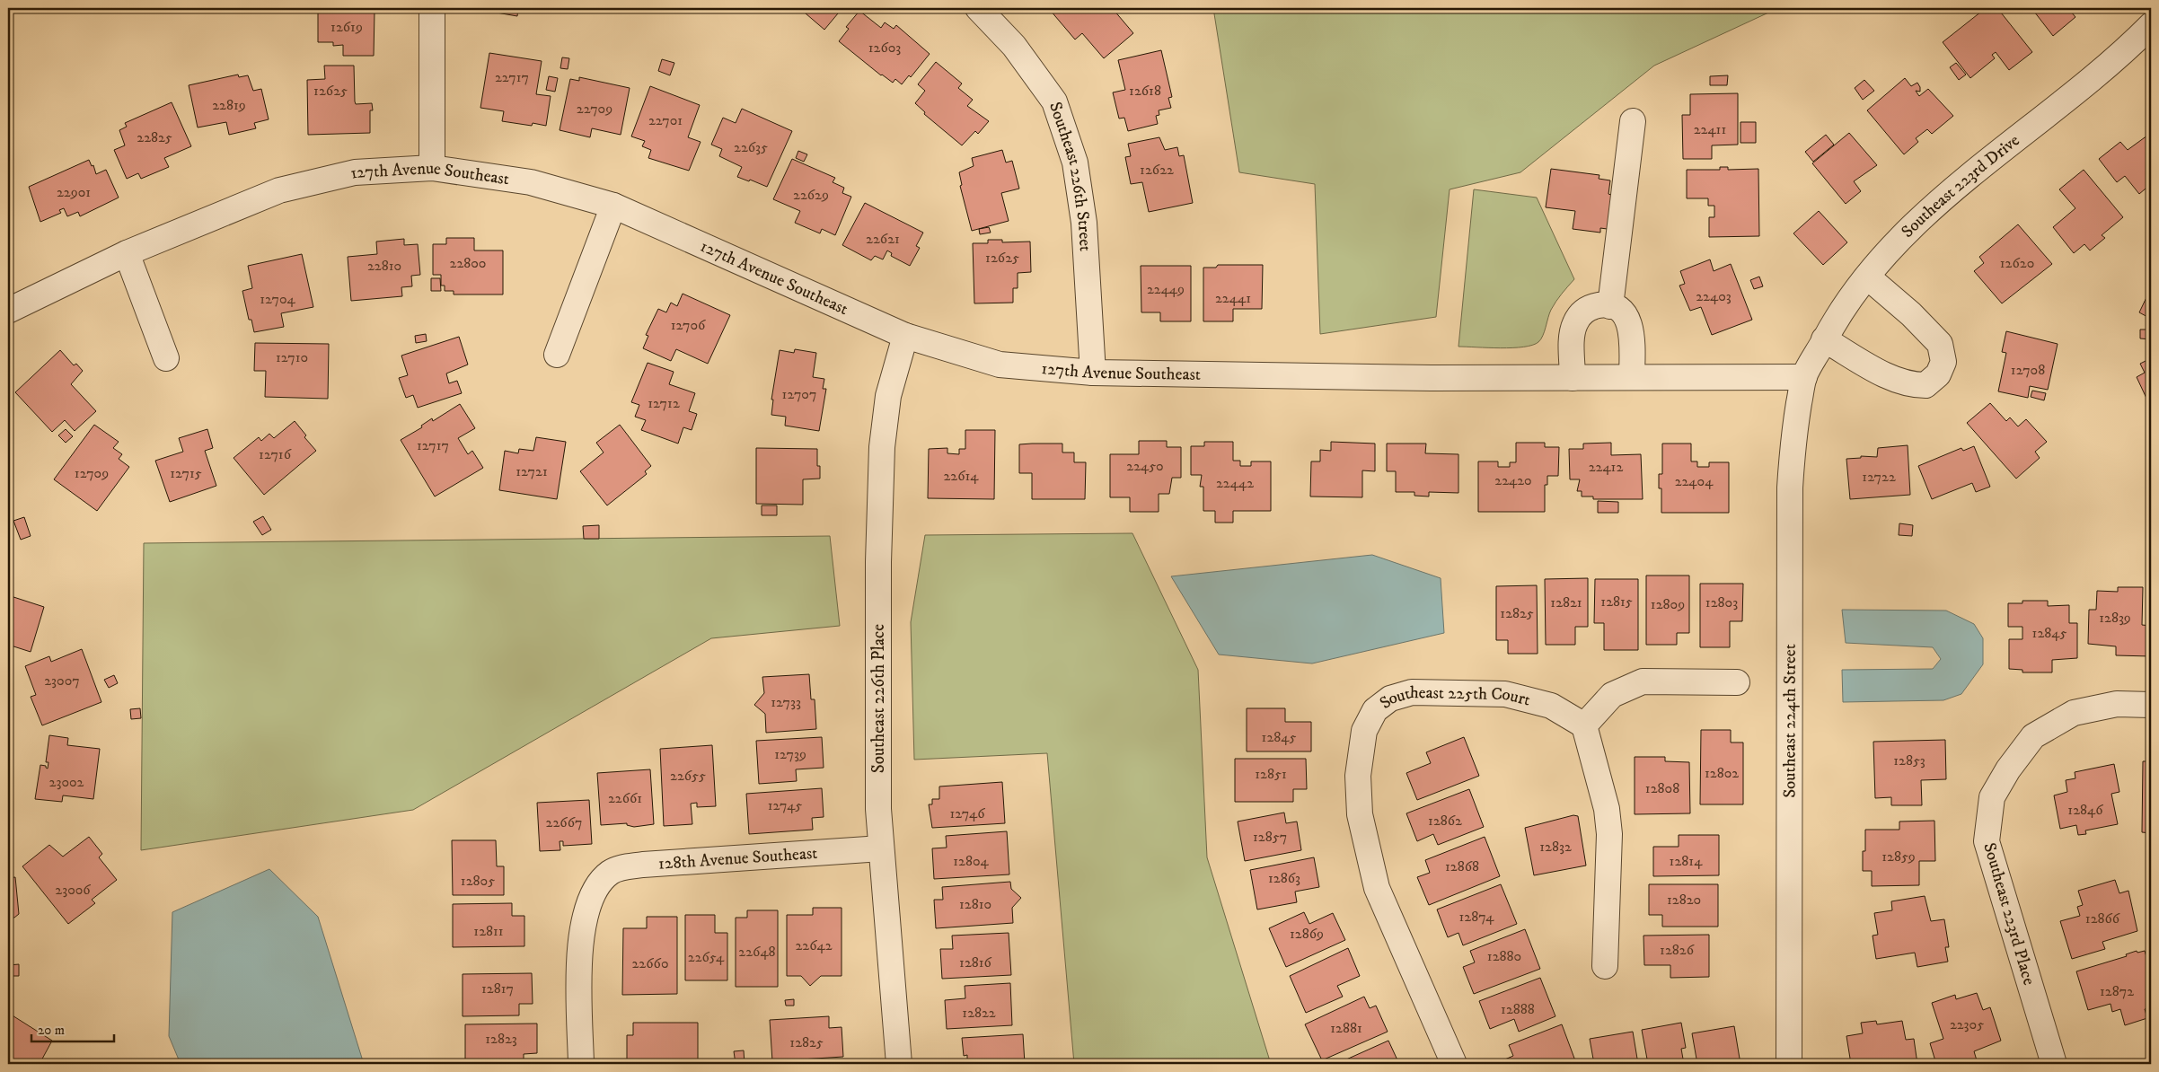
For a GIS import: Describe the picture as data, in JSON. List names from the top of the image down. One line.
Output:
{"streets":{"street":["127th Avenue Southeast","Southeast 226th Street","Southeast 223rd Drive","Southeast 226th Place","Southeast 225th Court","Southeast 224th Street","128th Avenue Southeast","Southeast 223rd Place"]},"crossings":[["127th Avenue Southeast","Southeast 226th Street"],["127th Avenue Southeast","Southeast 223rd Drive"],["127th Avenue Southeast","Southeast 226th Place"],["127th Avenue Southeast","Southeast 224th Street"],["Southeast 223rd Drive","Southeast 224th Street"],["Southeast 226th Place","128th Avenue Southeast"]],"house_numbers":["12619","12603","22717","12625","12618","22819","22709","22701","22411","22825","22635","12622","22901","22629","22621","12625","22800","12620","22810","22449","22403","22441","12704","12706","12710","12708","12707","12712","12717","12716","22450","22412","12721","12709","12715","22614","12722","22420","22404","22442","12815","12821","12803","12809","12825","12839","12845","23007","12733","12845","12739","12853","12802","12851","22655","23002","12808","22661","12745","12846","12746","12862","22667","12857","12832","12859","12804","12814","12868","12863","12805","23006","12820","12810","12874","12866","12811","12869","22642","12826","22648","12880","22654","12816","22660","12817","12872","12888","12822","22305","12881","12823","12825"],"scale_bar":"20 m"}
